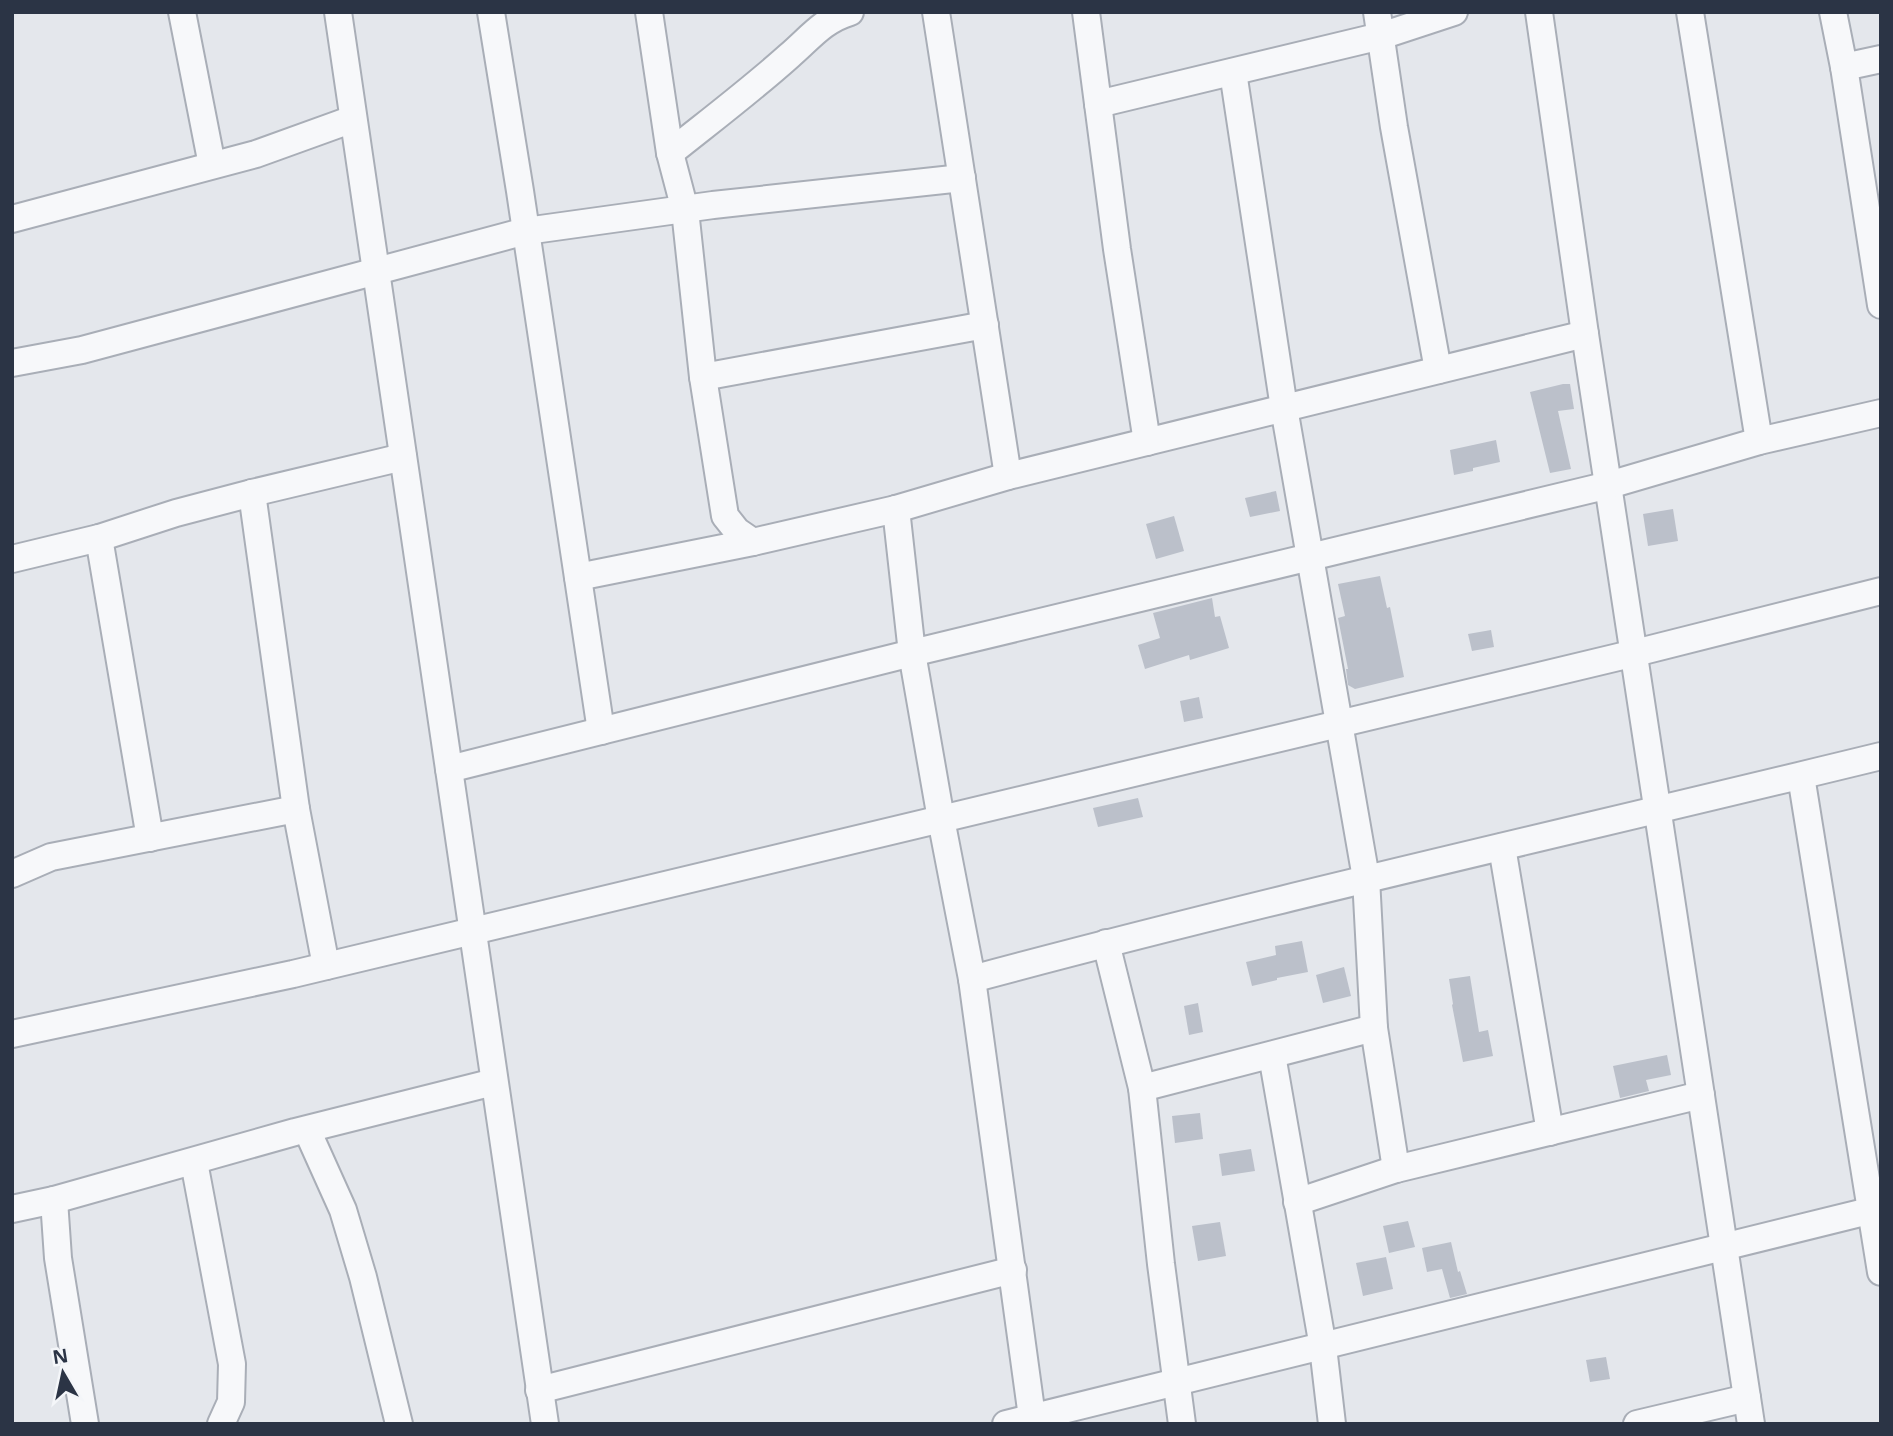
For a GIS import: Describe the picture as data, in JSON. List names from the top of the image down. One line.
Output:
{"north":"top"}
